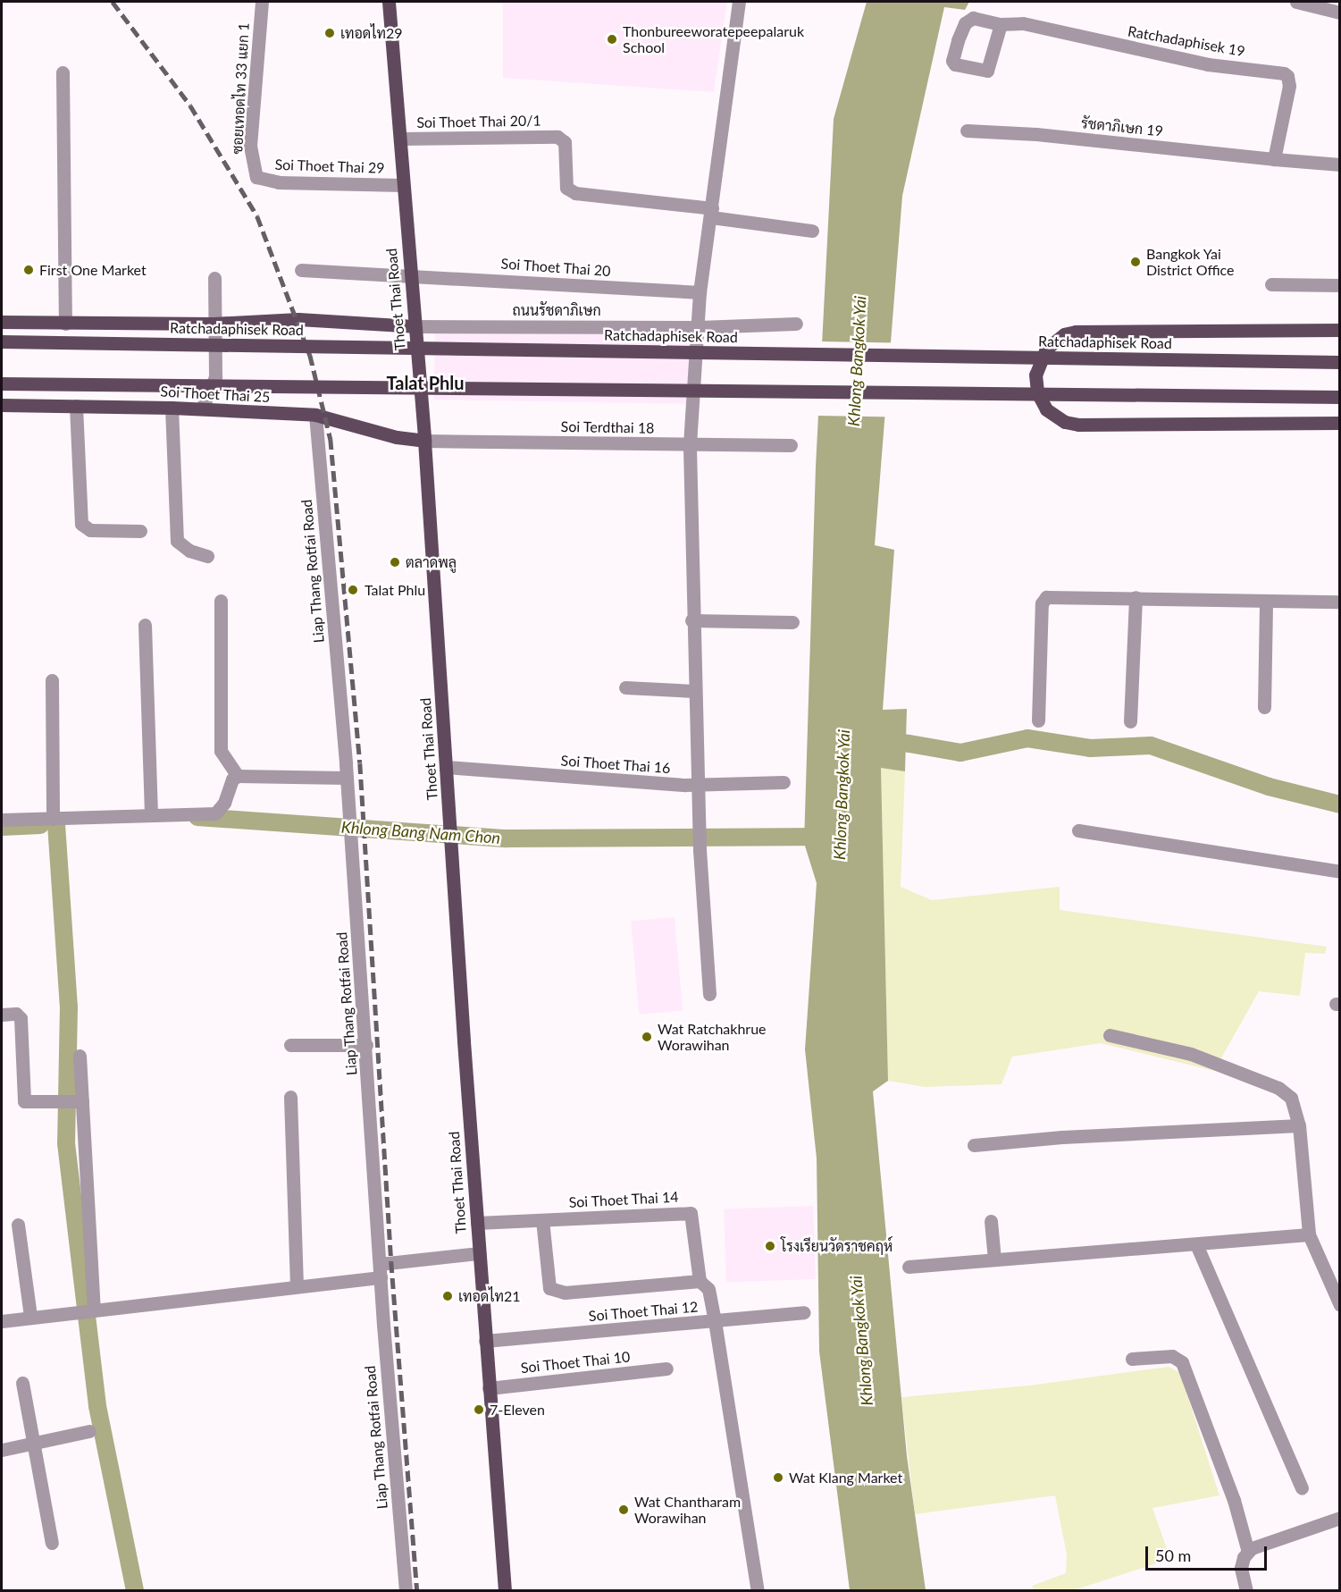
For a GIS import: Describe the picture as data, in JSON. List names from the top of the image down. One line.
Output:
{"streets":{"main road":["Thoet Thai Road","Ratchadaphisek Road","Soi Thoet Thai 25"],"street":["Ratchadaphisek 19","ซอยเทอดไท 33 แยก 1","Soi Thoet Thai 20/1","รัชดาภิเษก 19","Soi Thoet Thai 29","Soi Thoet Thai 20","ถนนรัชดาภิเษก","Soi Terdthai 18","Liap Thang Rotfai Road","Soi Thoet Thai 16","Soi Thoet Thai 14","Soi Thoet Thai 12","Soi Thoet Thai 10"]},"crossings":[["Ratchadaphisek 19","รัชดาภิเษก 19"],["ซอยเทอดไท 33 แยก 1","Soi Thoet Thai 29"],["Soi Thoet Thai 20/1","Thoet Thai Road"],["Soi Thoet Thai 29","Thoet Thai Road"],["Soi Thoet Thai 20","Thoet Thai Road"],["Thoet Thai Road","ถนนรัชดาภิเษก"],["Thoet Thai Road","Soi Thoet Thai 25"],["Thoet Thai Road","Soi Terdthai 18"],["Thoet Thai Road","Soi Thoet Thai 16"],["Thoet Thai Road","Soi Thoet Thai 14"],["Thoet Thai Road","Soi Thoet Thai 12"],["Thoet Thai Road","Soi Thoet Thai 10"],["Soi Thoet Thai 25","Soi Terdthai 18"],["Soi Thoet Thai 25","Liap Thang Rotfai Road"]],"districts":["Talat Phlu"],"water":["Khlong Bangkok Yai","Khlong Bang Nam Chon"],"places":["เทอดไท29","Thonbureeworatepeepalaruk School","Bangkok Yai District Office","First One Market","ตลาดพลู","Talat Phlu","Wat Ratchakhrue Worawihan","โรงเรียนวัดราชคฤห์","เทอดไท21","7-Eleven","Wat Klang Market","Wat Chantharam Worawihan"],"scale_bar":"50 m"}
